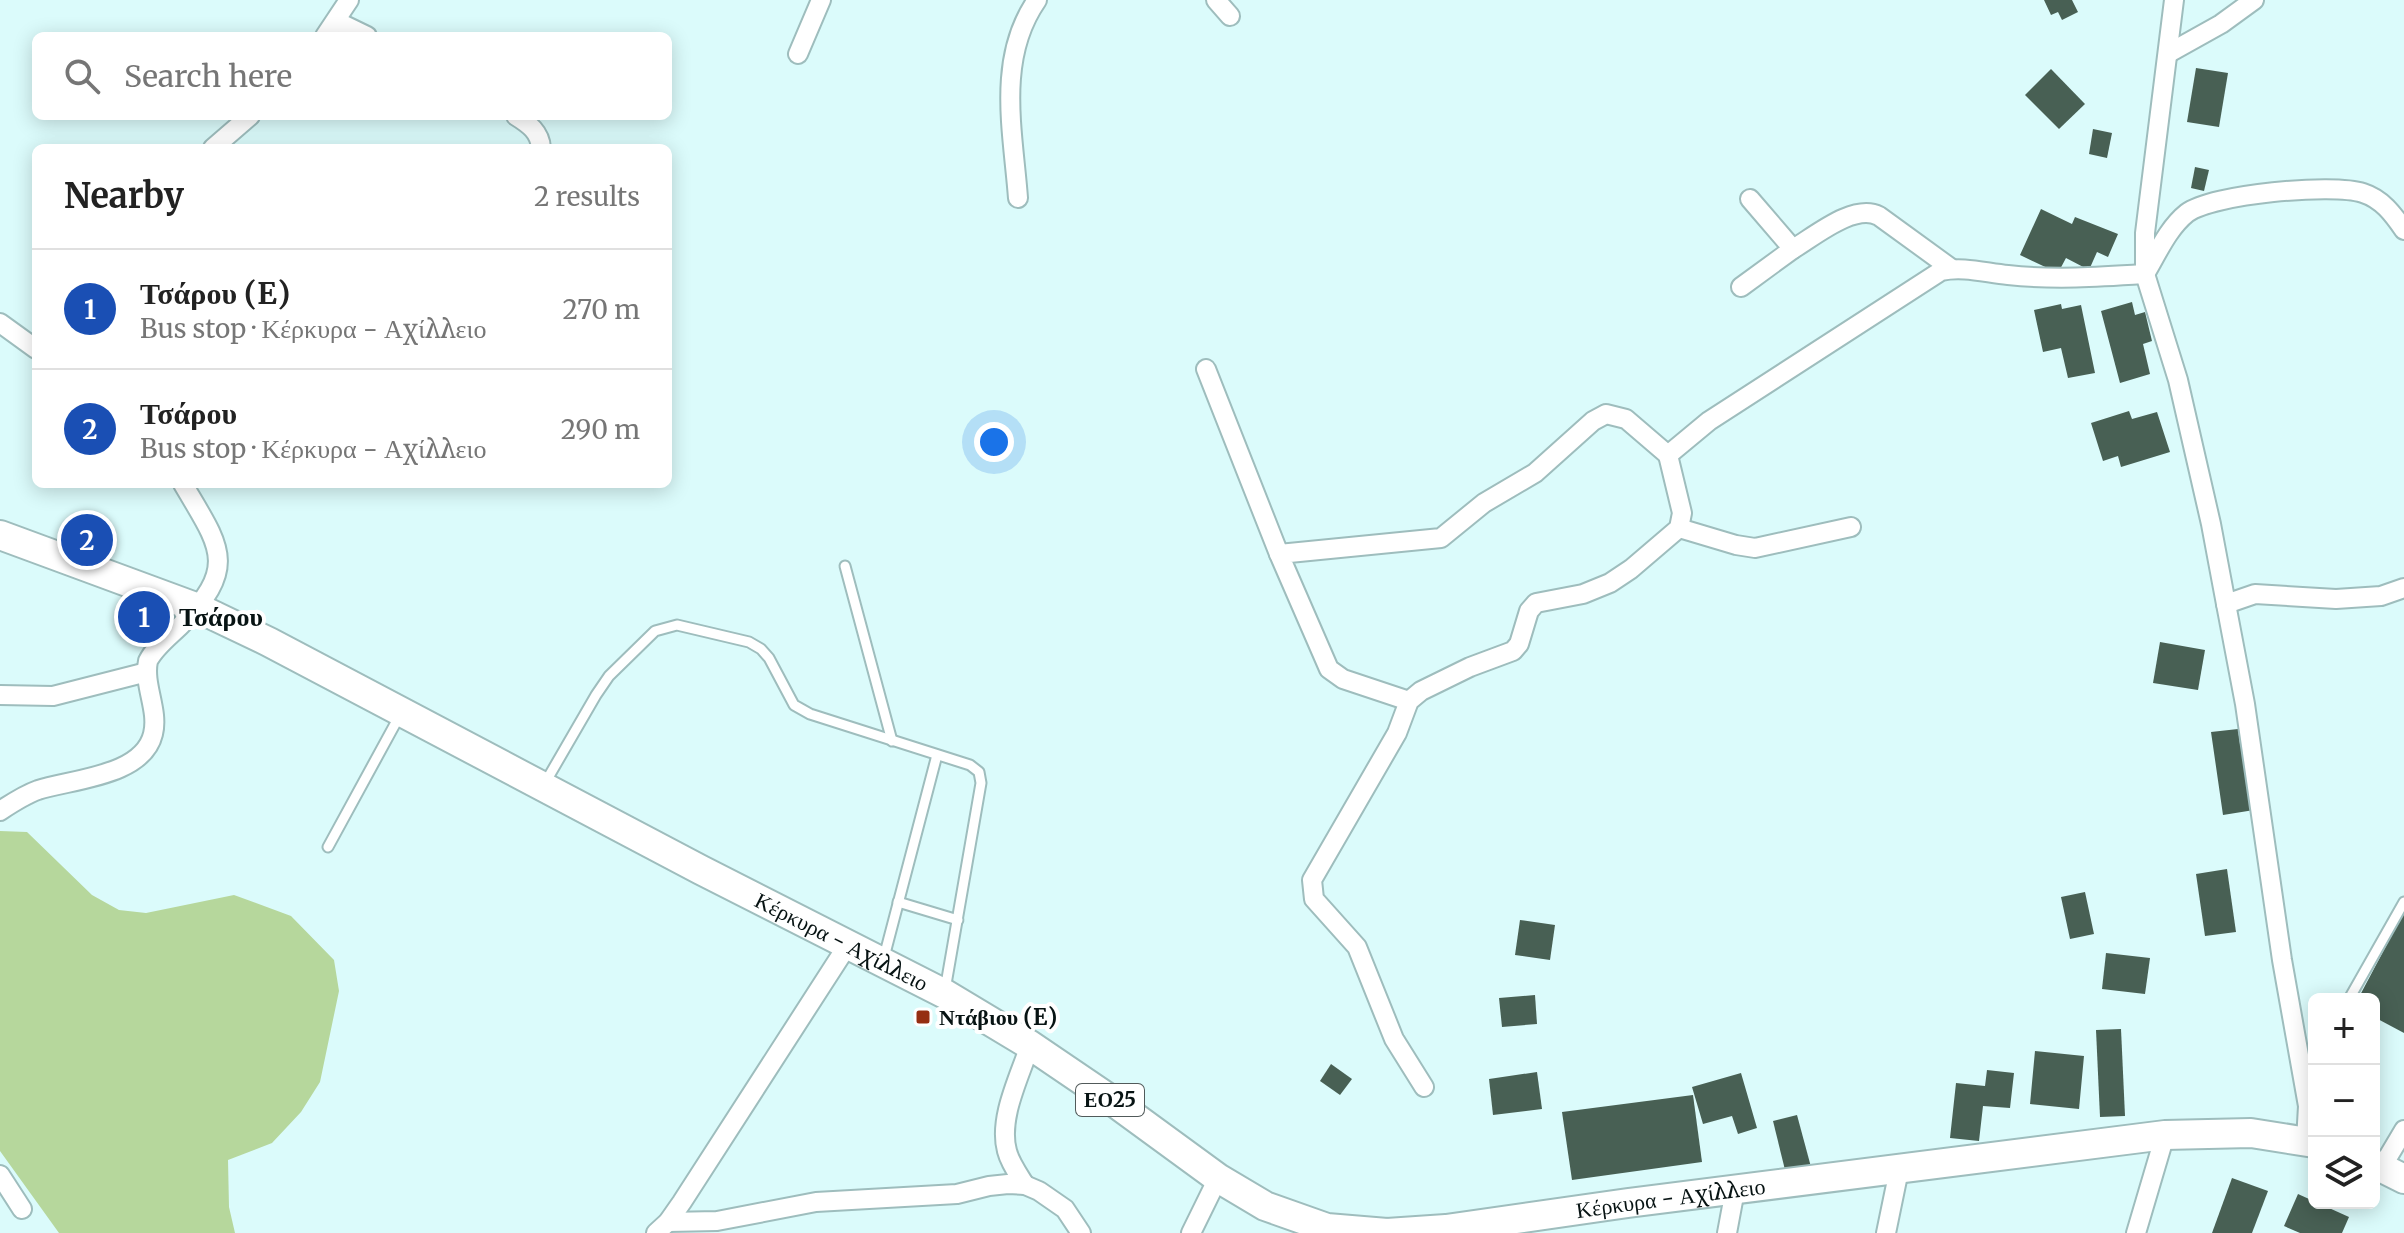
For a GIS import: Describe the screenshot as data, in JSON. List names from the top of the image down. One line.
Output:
{"streets":{"main road":["Κέρκυρα - Αχίλλειο","ΕΟ25"]},"districts":["Τσάρου"],"places":{"transit":["Ντάβιου (E)"]},"page":{"search":"Search here","heading":["Nearby","2 results"],"list":[{"mark":"1","name":"Τσάρου (E)","note":"Bus stop · Κέρκυρα - Αχίλλειο","value":"270 m"},{"mark":"2","name":"Τσάρου","note":"Bus stop · Κέρκυρα - Αχίλλειο","value":"290 m"}],"pins":["2","1"],"map_buttons":["+","−"]}}
